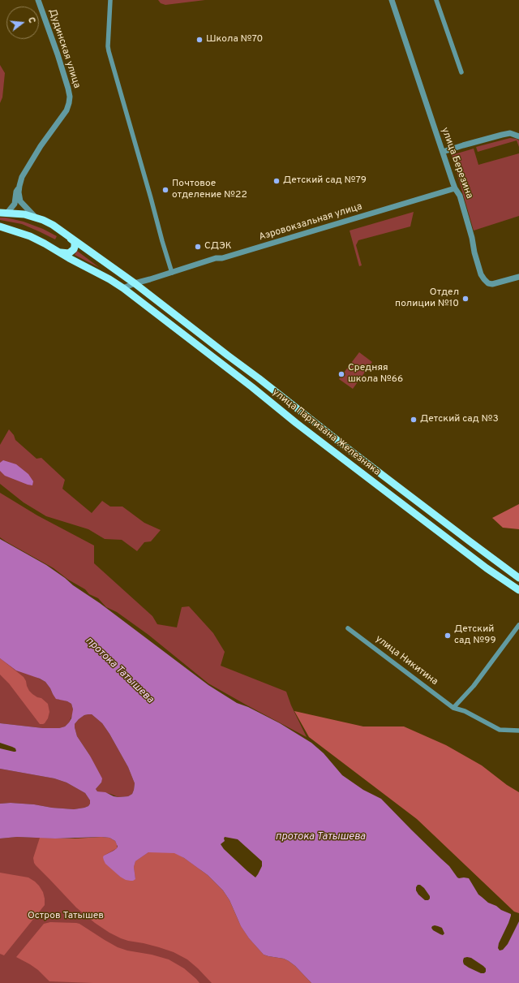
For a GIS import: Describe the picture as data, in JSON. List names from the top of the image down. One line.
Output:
{"streets":{"main road":["улица Партизана Железняка"],"street":["Дудинская улица","улица Березина","Аэровокзальная улица","улица Никитина"]},"crossings":[["Дудинская улица","улица Партизана Железняка"],["улица Березина","Аэровокзальная улица"],["Аэровокзальная улица","улица Партизана Железняка"]],"water":["протока Татышева"],"parks":["Остров Татышев"],"places":["Школа №70","Детский сад №79","Почтовое отделение №22","СДЭК","Отдел полиции №10","Средняя школа №66","Детский сад №3","Детский сад №99"],"north":"right"}
